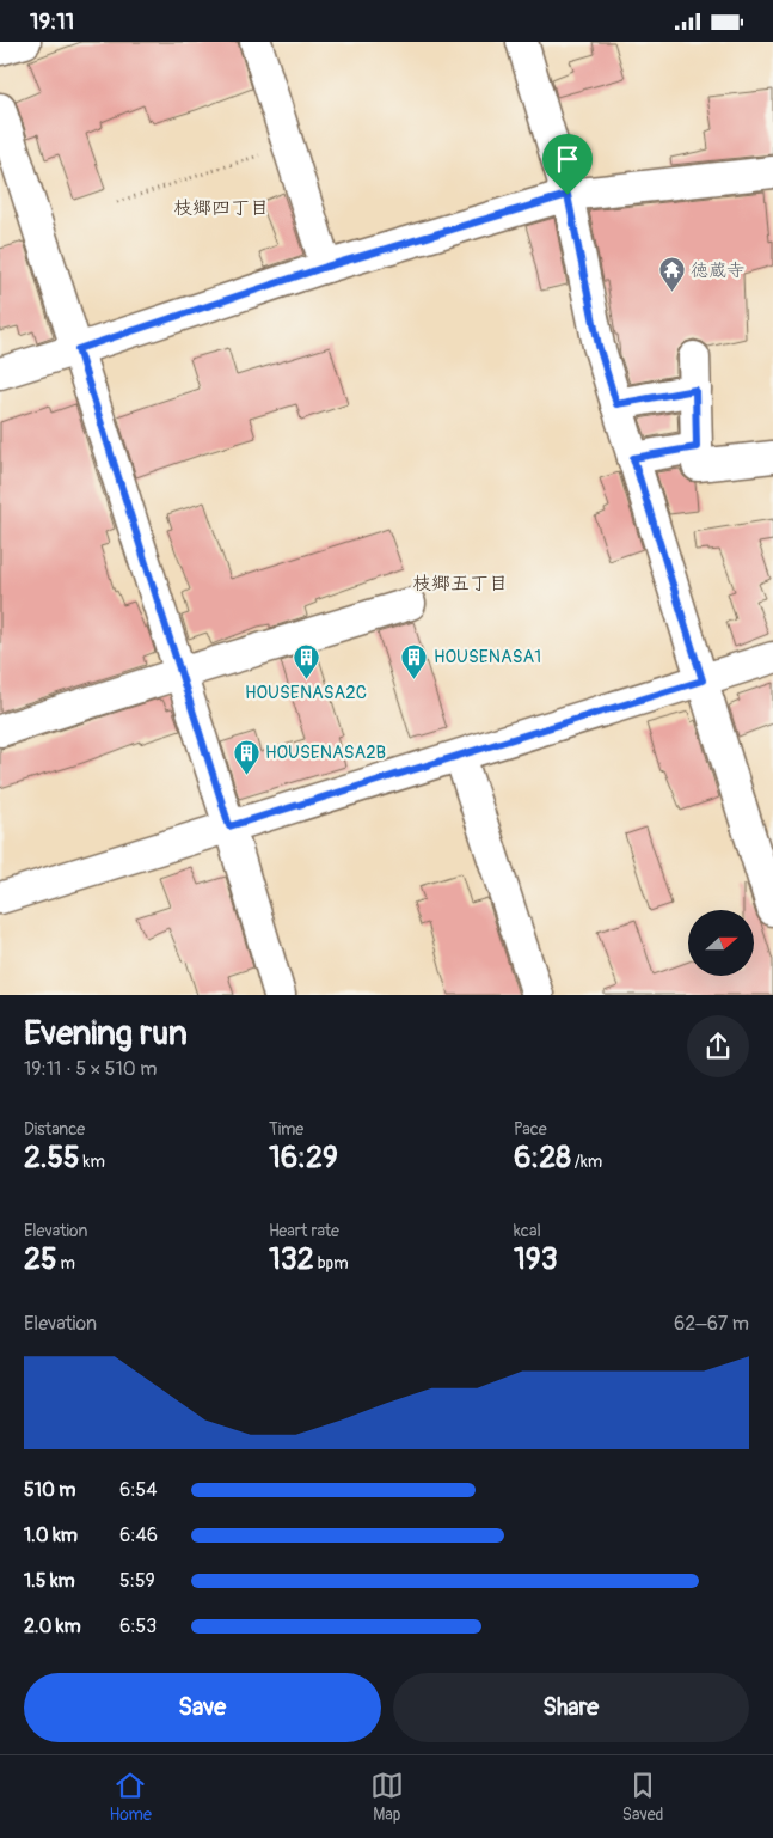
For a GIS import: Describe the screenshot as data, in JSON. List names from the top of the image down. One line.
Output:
{"districts":["枝郷四丁目","枝郷五丁目"],"places":{"temple":["徳蔵寺"],"building":["HOUSENASA1","HOUSENASA2C","HOUSENASA2B"]},"north":"right","page":{"status":"19:11","heading":["Evening run","19:11 · 5 × 510 m"],"stats":[["Distance","2.55 km"],["Time","16:29"],["Pace","6:28 /km"],["Elevation","25 m"],["Heart rate","132 bpm"],["kcal","193"]],"chart":["Elevation","62–67 m"],"list":[{"name":"510 m","note":"6:54"},{"name":"1.0 km","note":"6:46"},{"name":"1.5 km","note":"5:59"},{"name":"2.0 km","note":"6:53"}],"buttons":["Save","Share"],"tabs":["Home","Map","Saved"]}}
